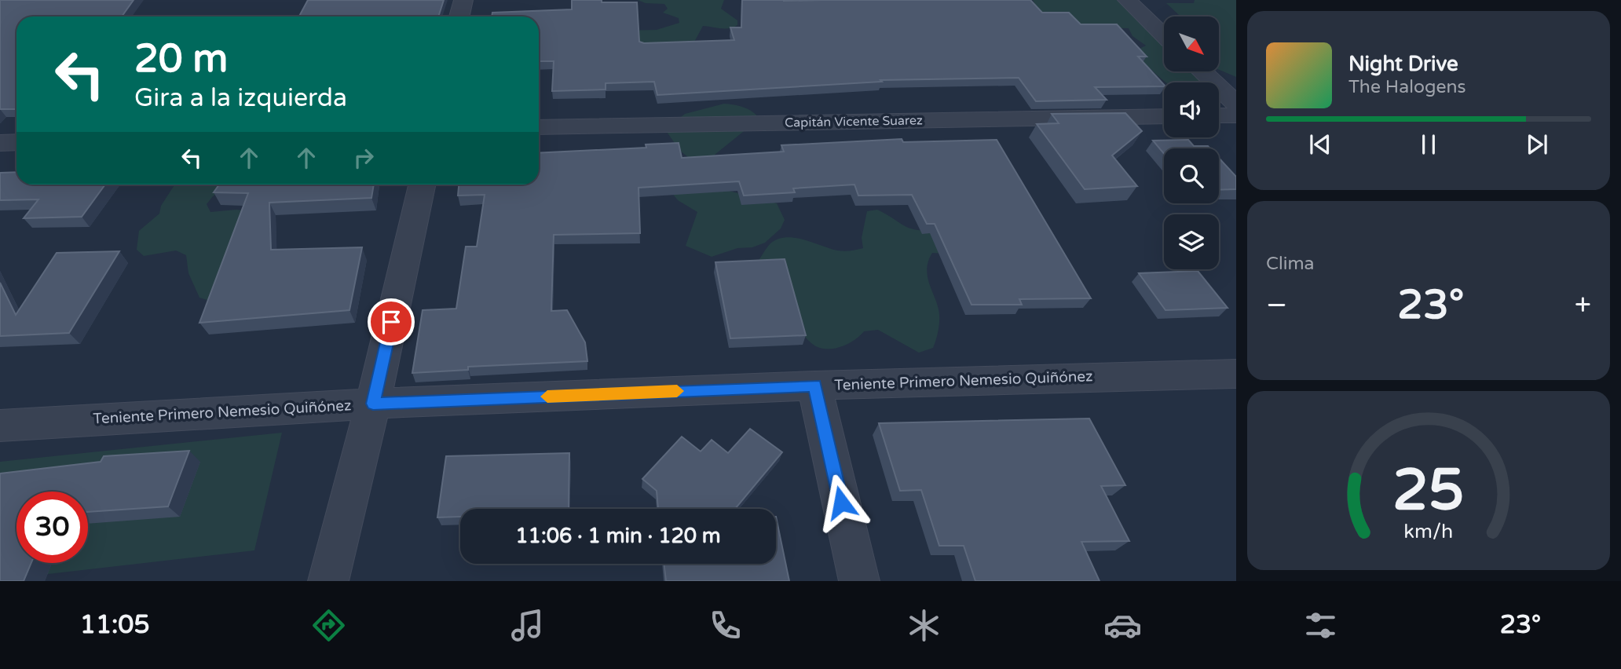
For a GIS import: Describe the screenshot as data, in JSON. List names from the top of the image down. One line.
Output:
{"streets":{"street":["Capitán Vicente Suarez","Teniente Primero Nemesio Quiñónez"]},"north":"bottom right","page":{"turn":["20 m","Gira a la izquierda"],"song":["Night Drive","The Halogens"],"tile":"Clima","heat":["−","23°","+"],"limit":"30","trip":"11:06 · 1 min · 120 m","tabs":["11:05","23°"],"gauge":["25","km/h"]}}
